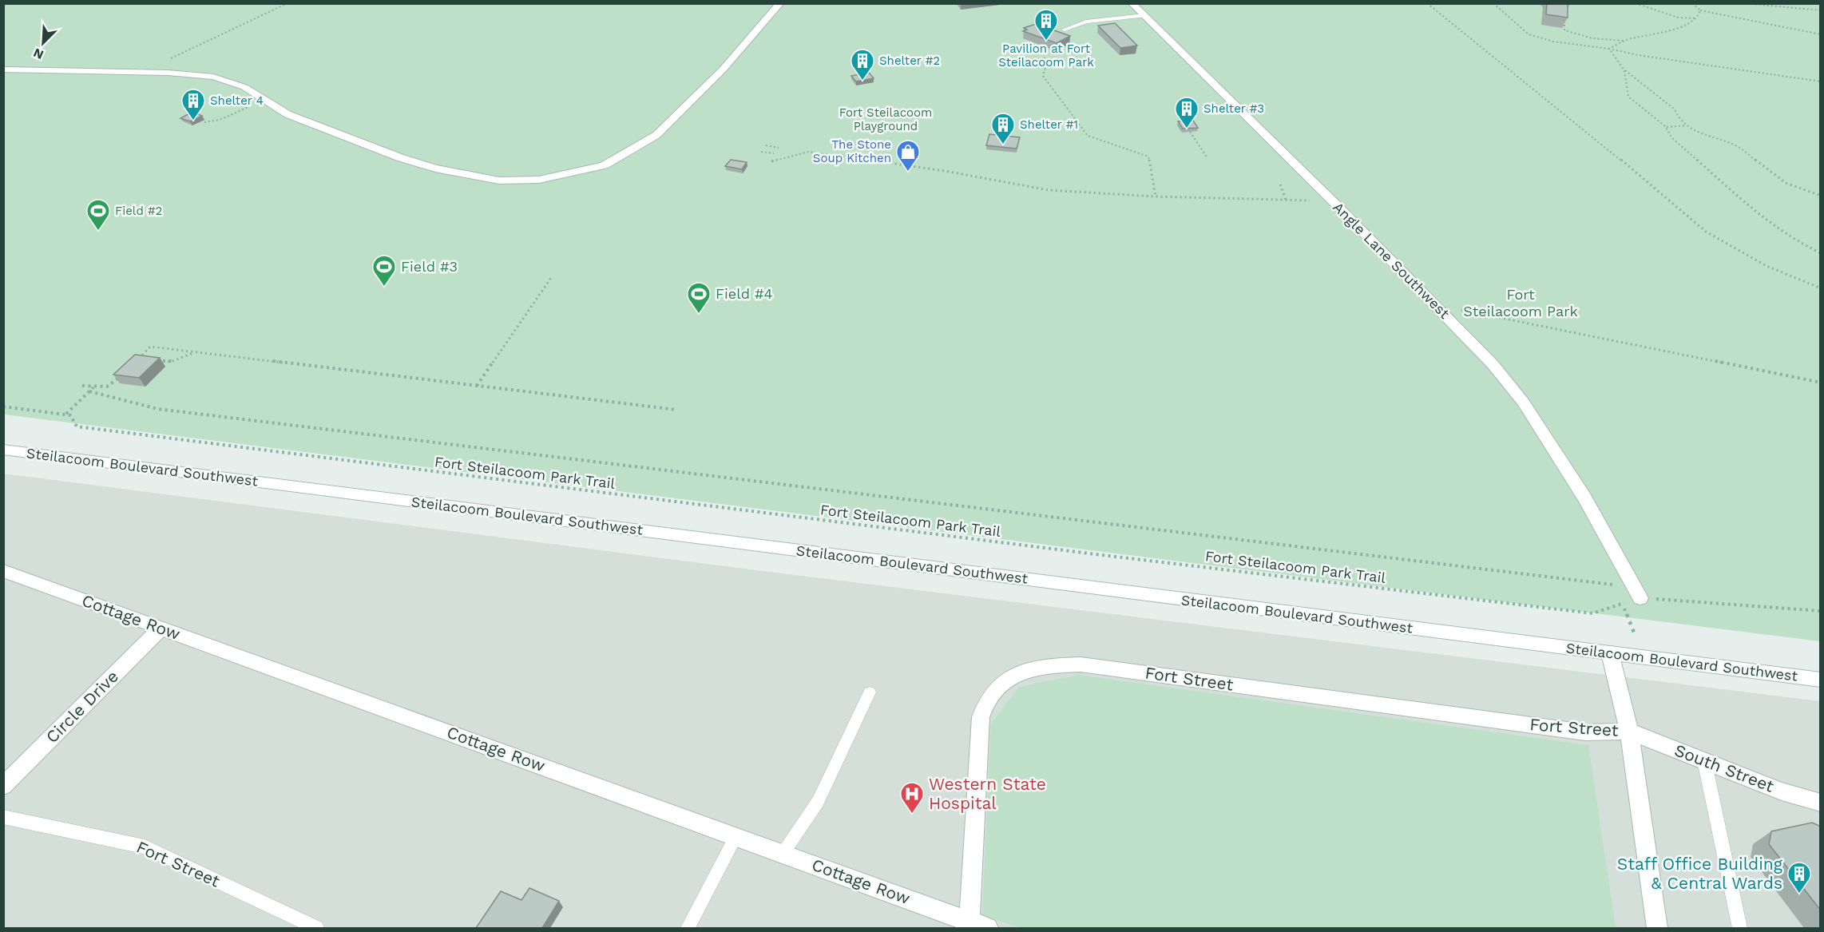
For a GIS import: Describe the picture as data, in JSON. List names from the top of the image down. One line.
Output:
{"streets":{"street":["Angle Lane Southwest","Steilacoom Boulevard Southwest","Cottage Row","Fort Street","Circle Drive","South Street"],"path":["Fort Steilacoom Park Trail"]},"crossings":[["Angle Lane Southwest","Fort Steilacoom Park Trail"],["Cottage Row","Fort Street"],["Cottage Row","Circle Drive"],["Fort Street","South Street"]],"parks":["Fort Steilacoom Playground","Fort Steilacoom Park"],"places":{"building":["Pavilion at Fort Steilacoom Park","Shelter #2","Shelter 4","Shelter #3","Shelter #1","Staff Office Building & Central Wards"],"shop":["The Stone Soup Kitchen"],"sports":["Field #2","Field #3","Field #4"],"hospital":["Western State Hospital"]},"north":"bottom left"}
